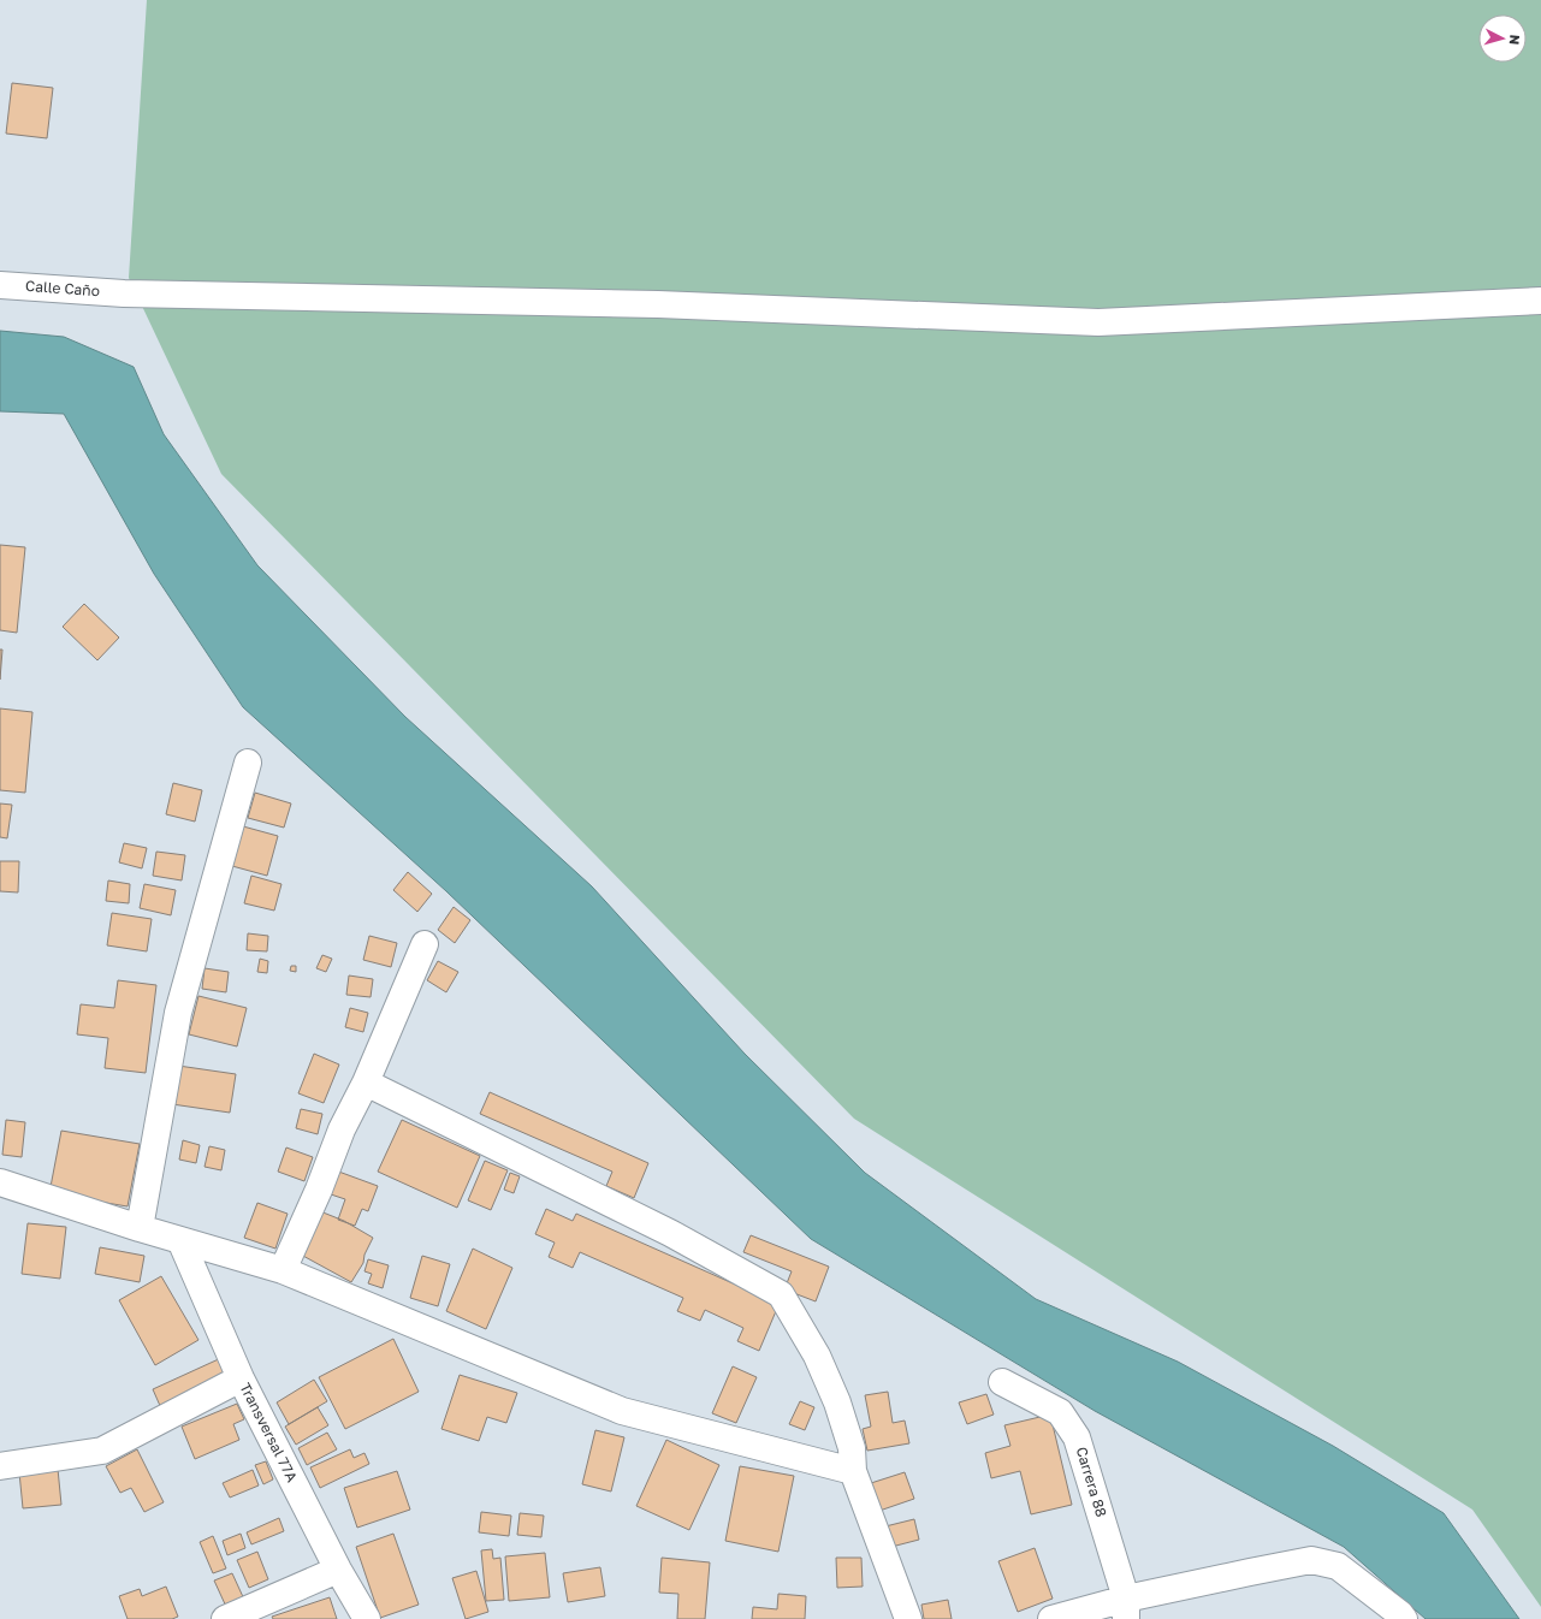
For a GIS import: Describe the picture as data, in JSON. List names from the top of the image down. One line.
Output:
{"streets":{"street":["Calle Caño","Transversal 77A","Carrera 88"]},"north":"right"}
